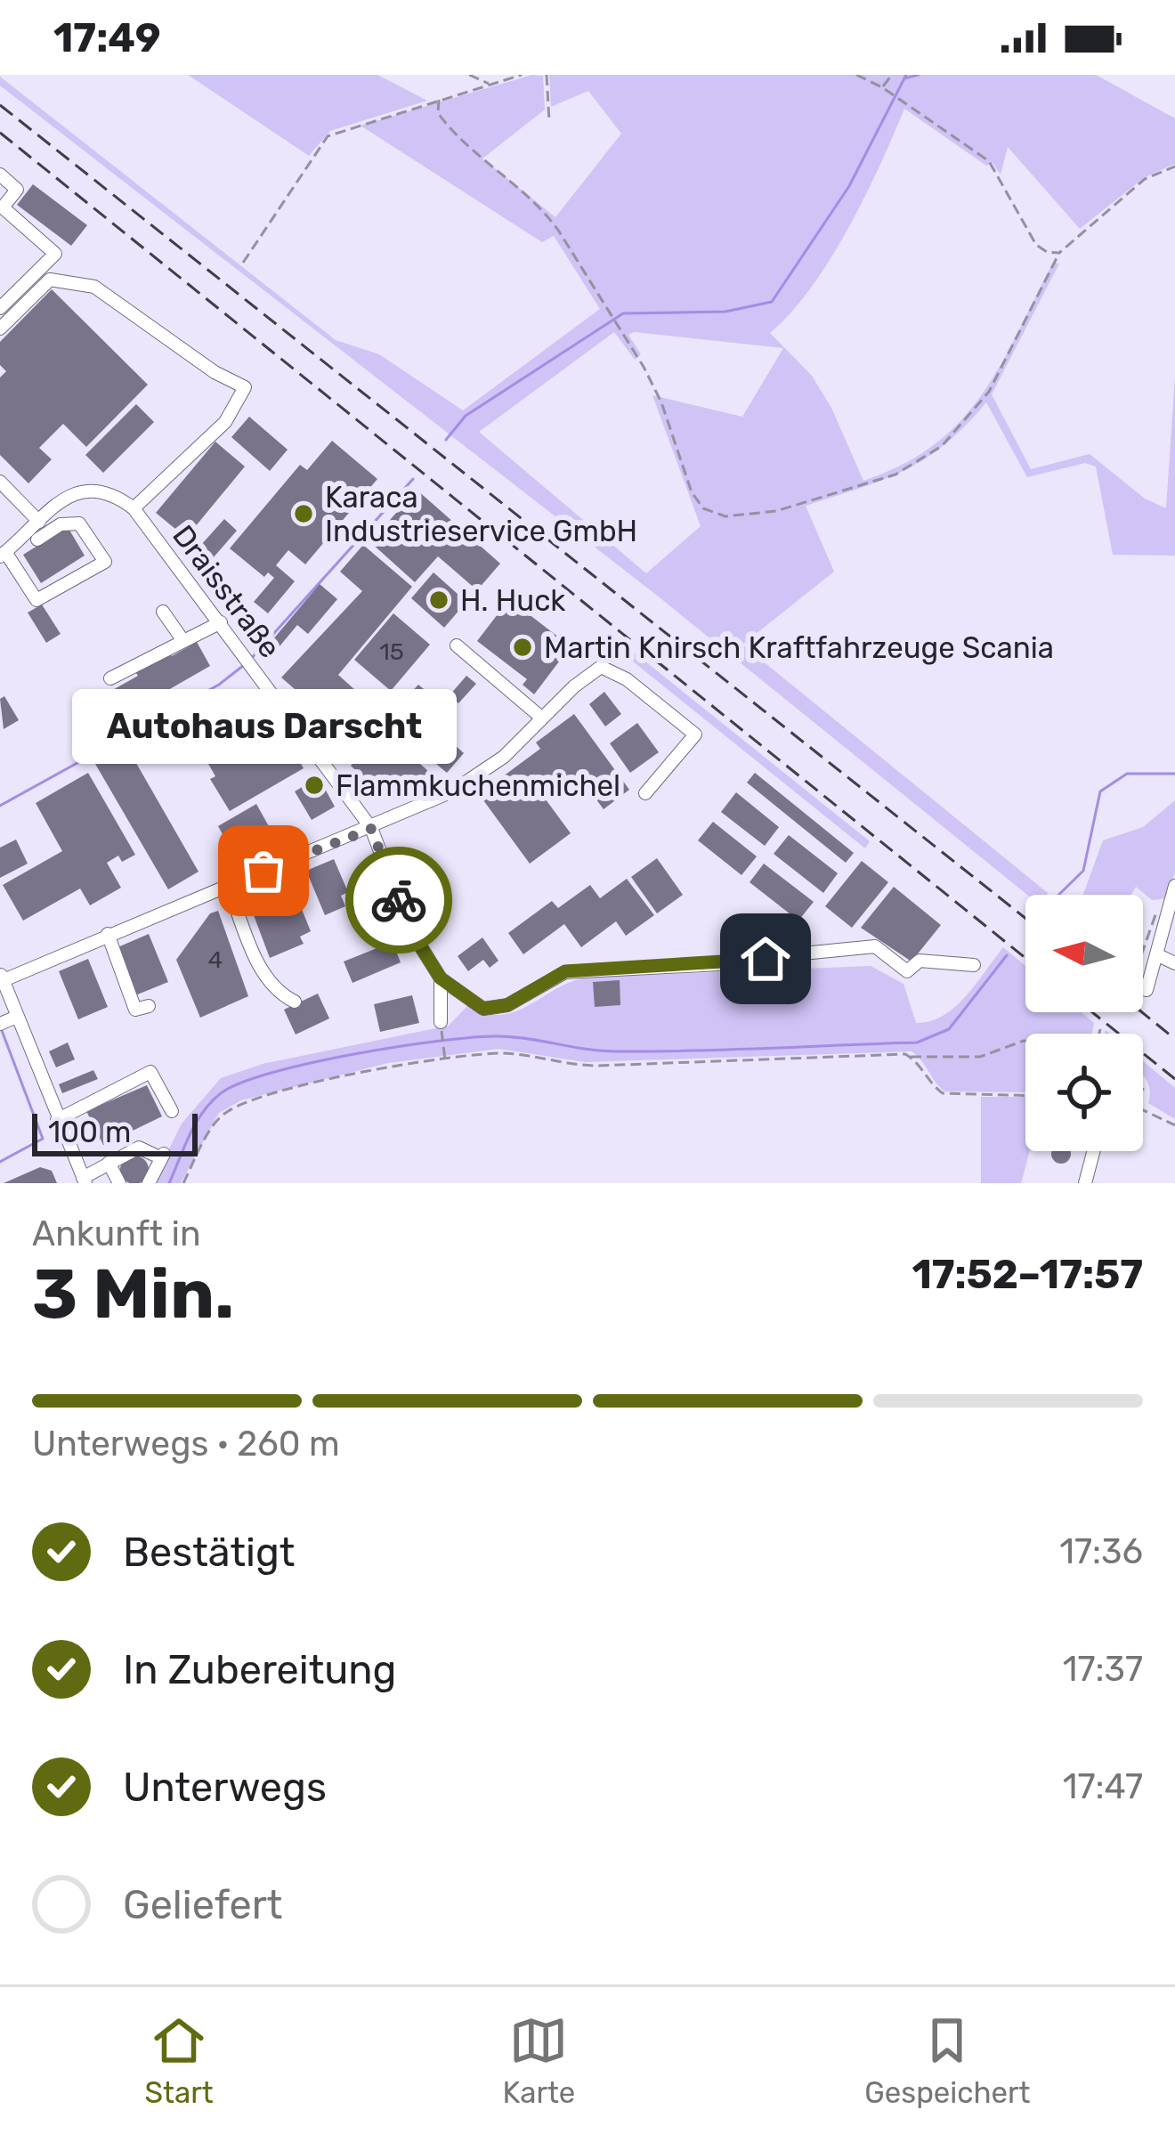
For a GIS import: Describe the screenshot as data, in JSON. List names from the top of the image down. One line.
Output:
{"streets":{"street":["Draisstraße"]},"places":["Karaca Industrieservice GmbH","H. Huck","Martin Knirsch Kraftfahrzeuge Scania","Flammkuchenmichel","Autohaus Darscht"],"house_numbers":["15","4"],"scale_bar":"100 m","north":"left","page":{"status":"17:49","bubble":"Autohaus Darscht","scale":"100 m","heading":["3 Min.","Ankunft in","17:52–17:57"],"bar":"Unterwegs · 260 m","list":[["Bestätigt","17:36"],["In Zubereitung","17:37"],["Unterwegs","17:47"],"Geliefert"],"tabs":["Start","Karte","Gespeichert"]}}
